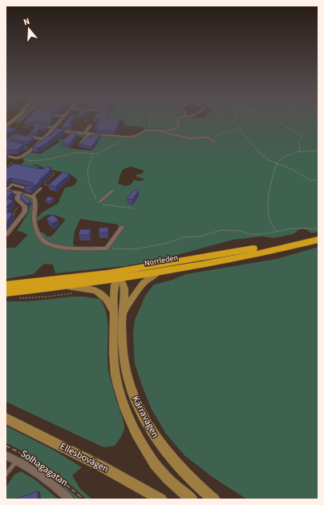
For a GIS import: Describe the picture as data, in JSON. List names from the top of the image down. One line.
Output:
{"streets":{"highway":["Norrleden"],"main road":["Kärravägen","Ellesbovägen"],"street":["Solhagagatan"]},"crossings":[["Norrleden","Kärravägen"]],"north":"top"}
